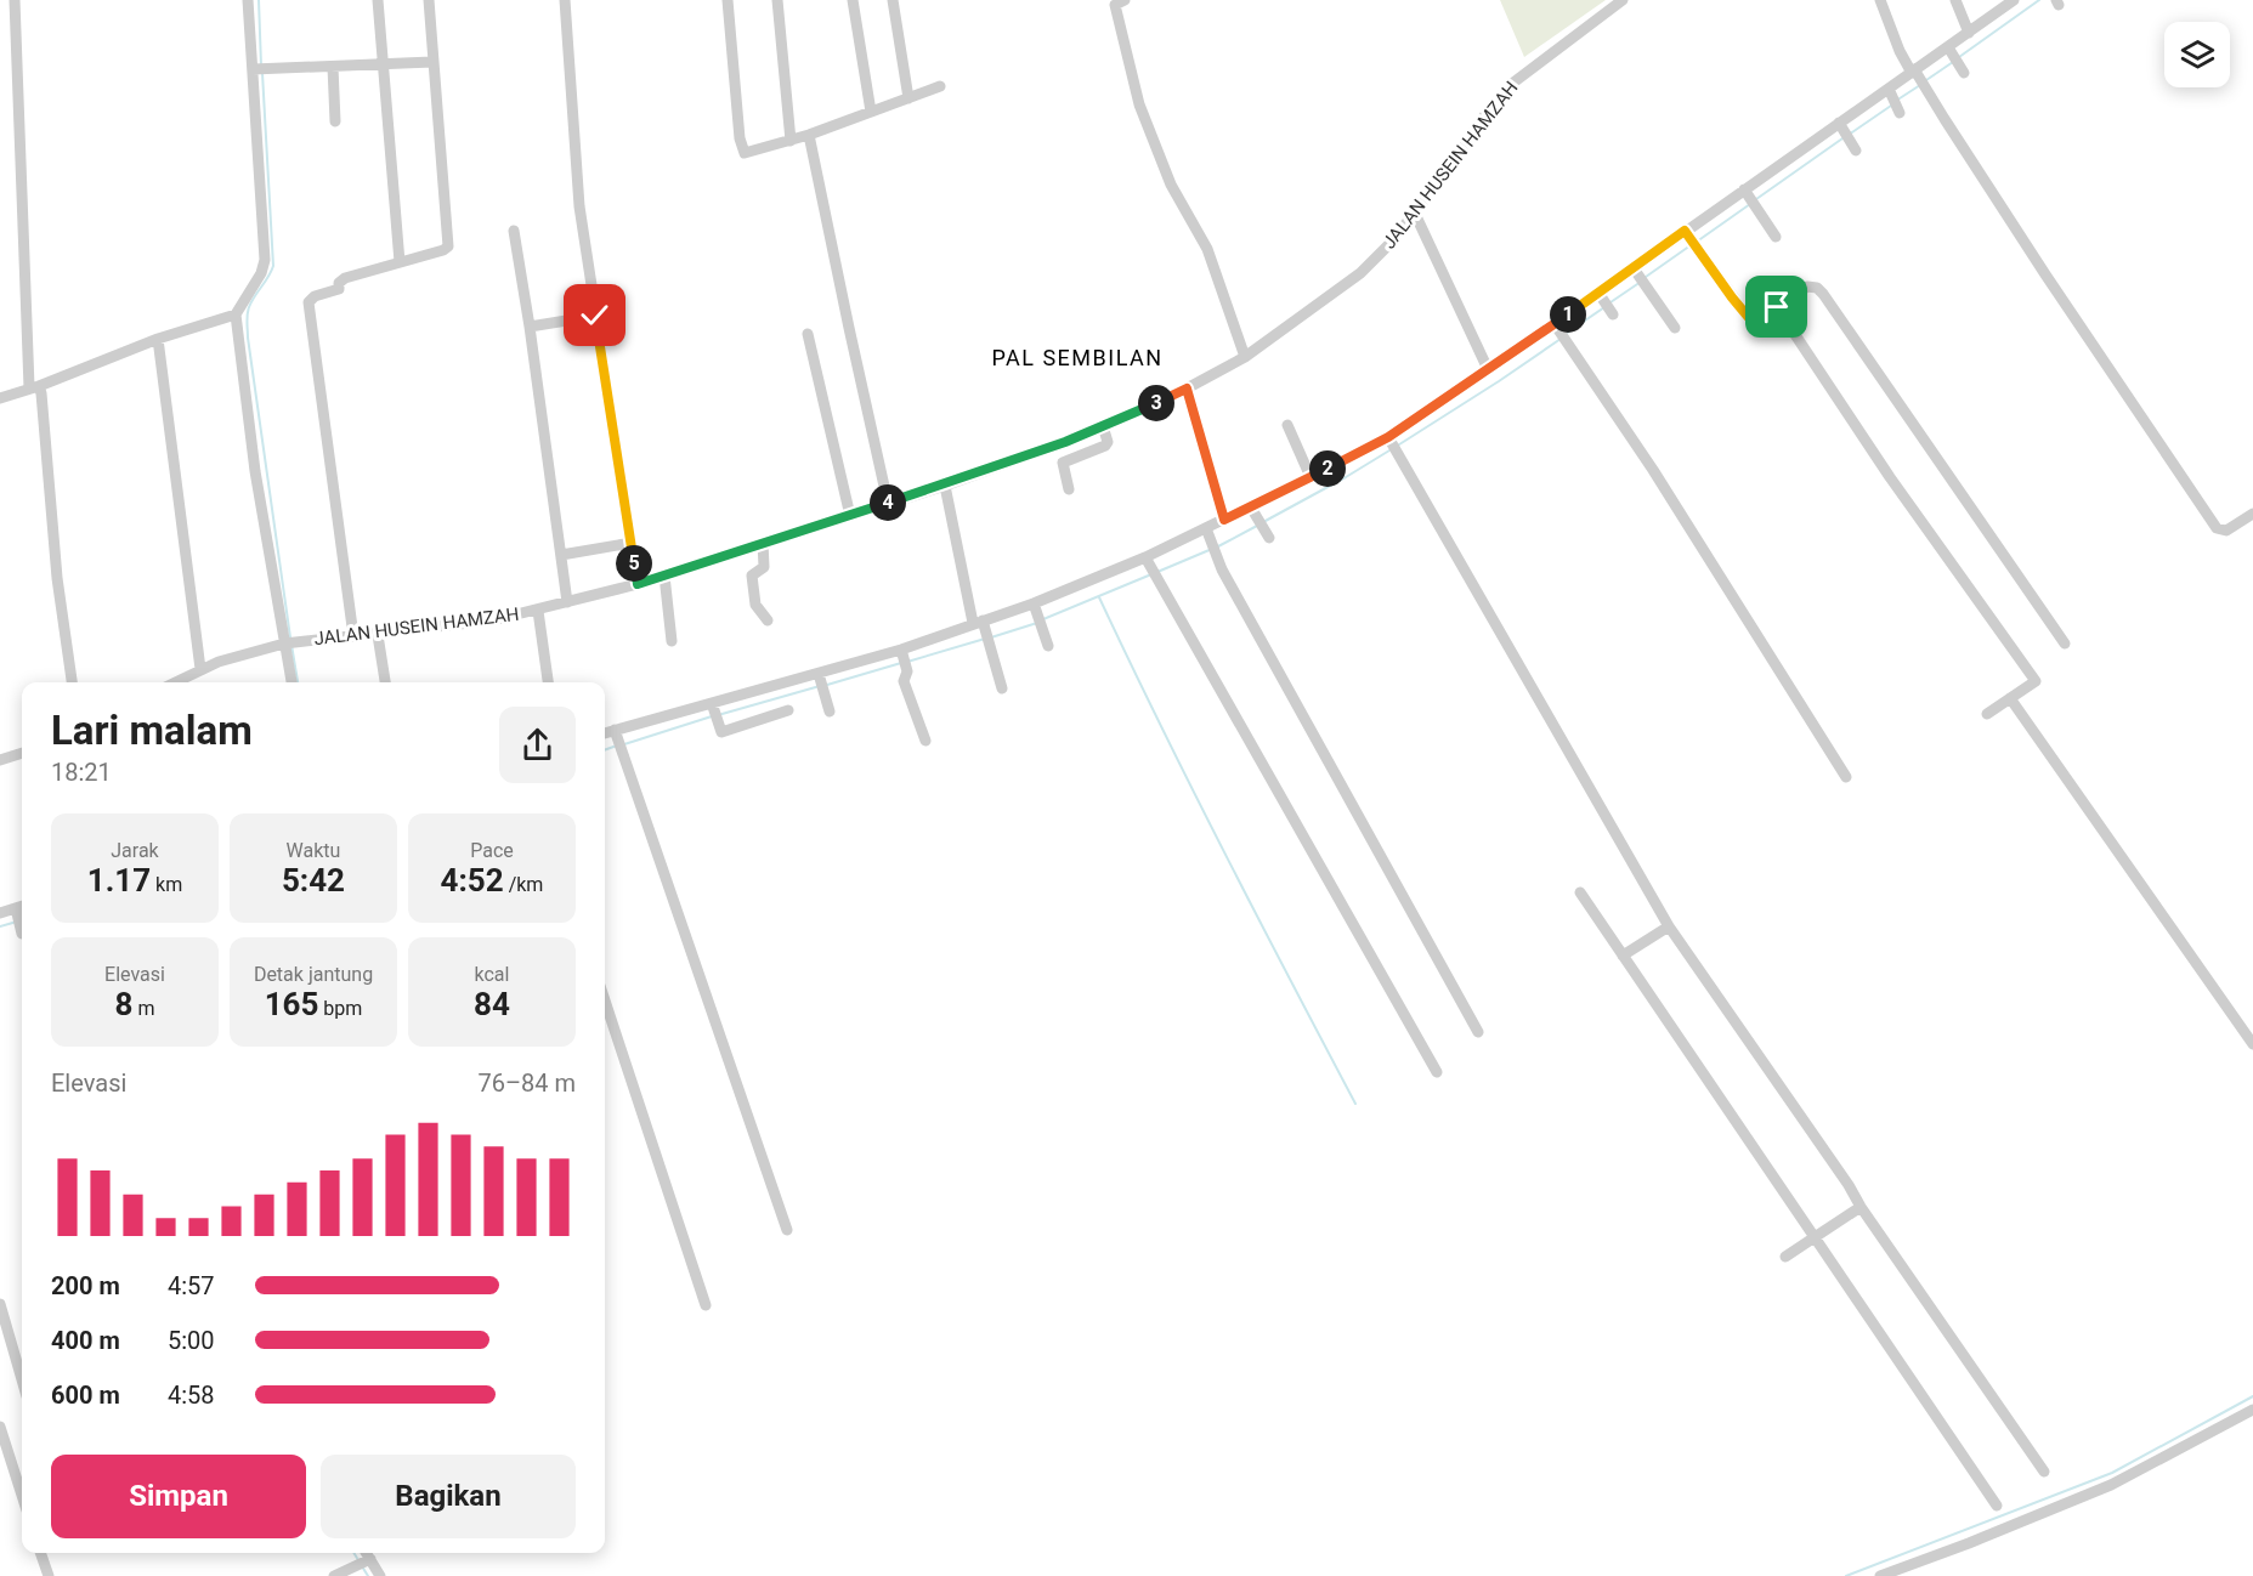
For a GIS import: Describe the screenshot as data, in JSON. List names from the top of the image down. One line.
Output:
{"streets":{"street":["JALAN HUSEIN HAMZAH"]},"districts":["PAL SEMBILAN"],"page":{"pins":["1","3","2","4","5"],"heading":["Lari malam","18:21"],"stats":[["Jarak","1.17 km"],["Waktu","5:42"],["Pace","4:52 /km"],["Elevasi","8 m"],["Detak jantung","165 bpm"],["kcal","84"]],"chart":["Elevasi","76–84 m"],"list":[{"name":"200 m","note":"4:57"},{"name":"400 m","note":"5:00"},{"name":"600 m","note":"4:58"}],"buttons":["Simpan","Bagikan"]}}
